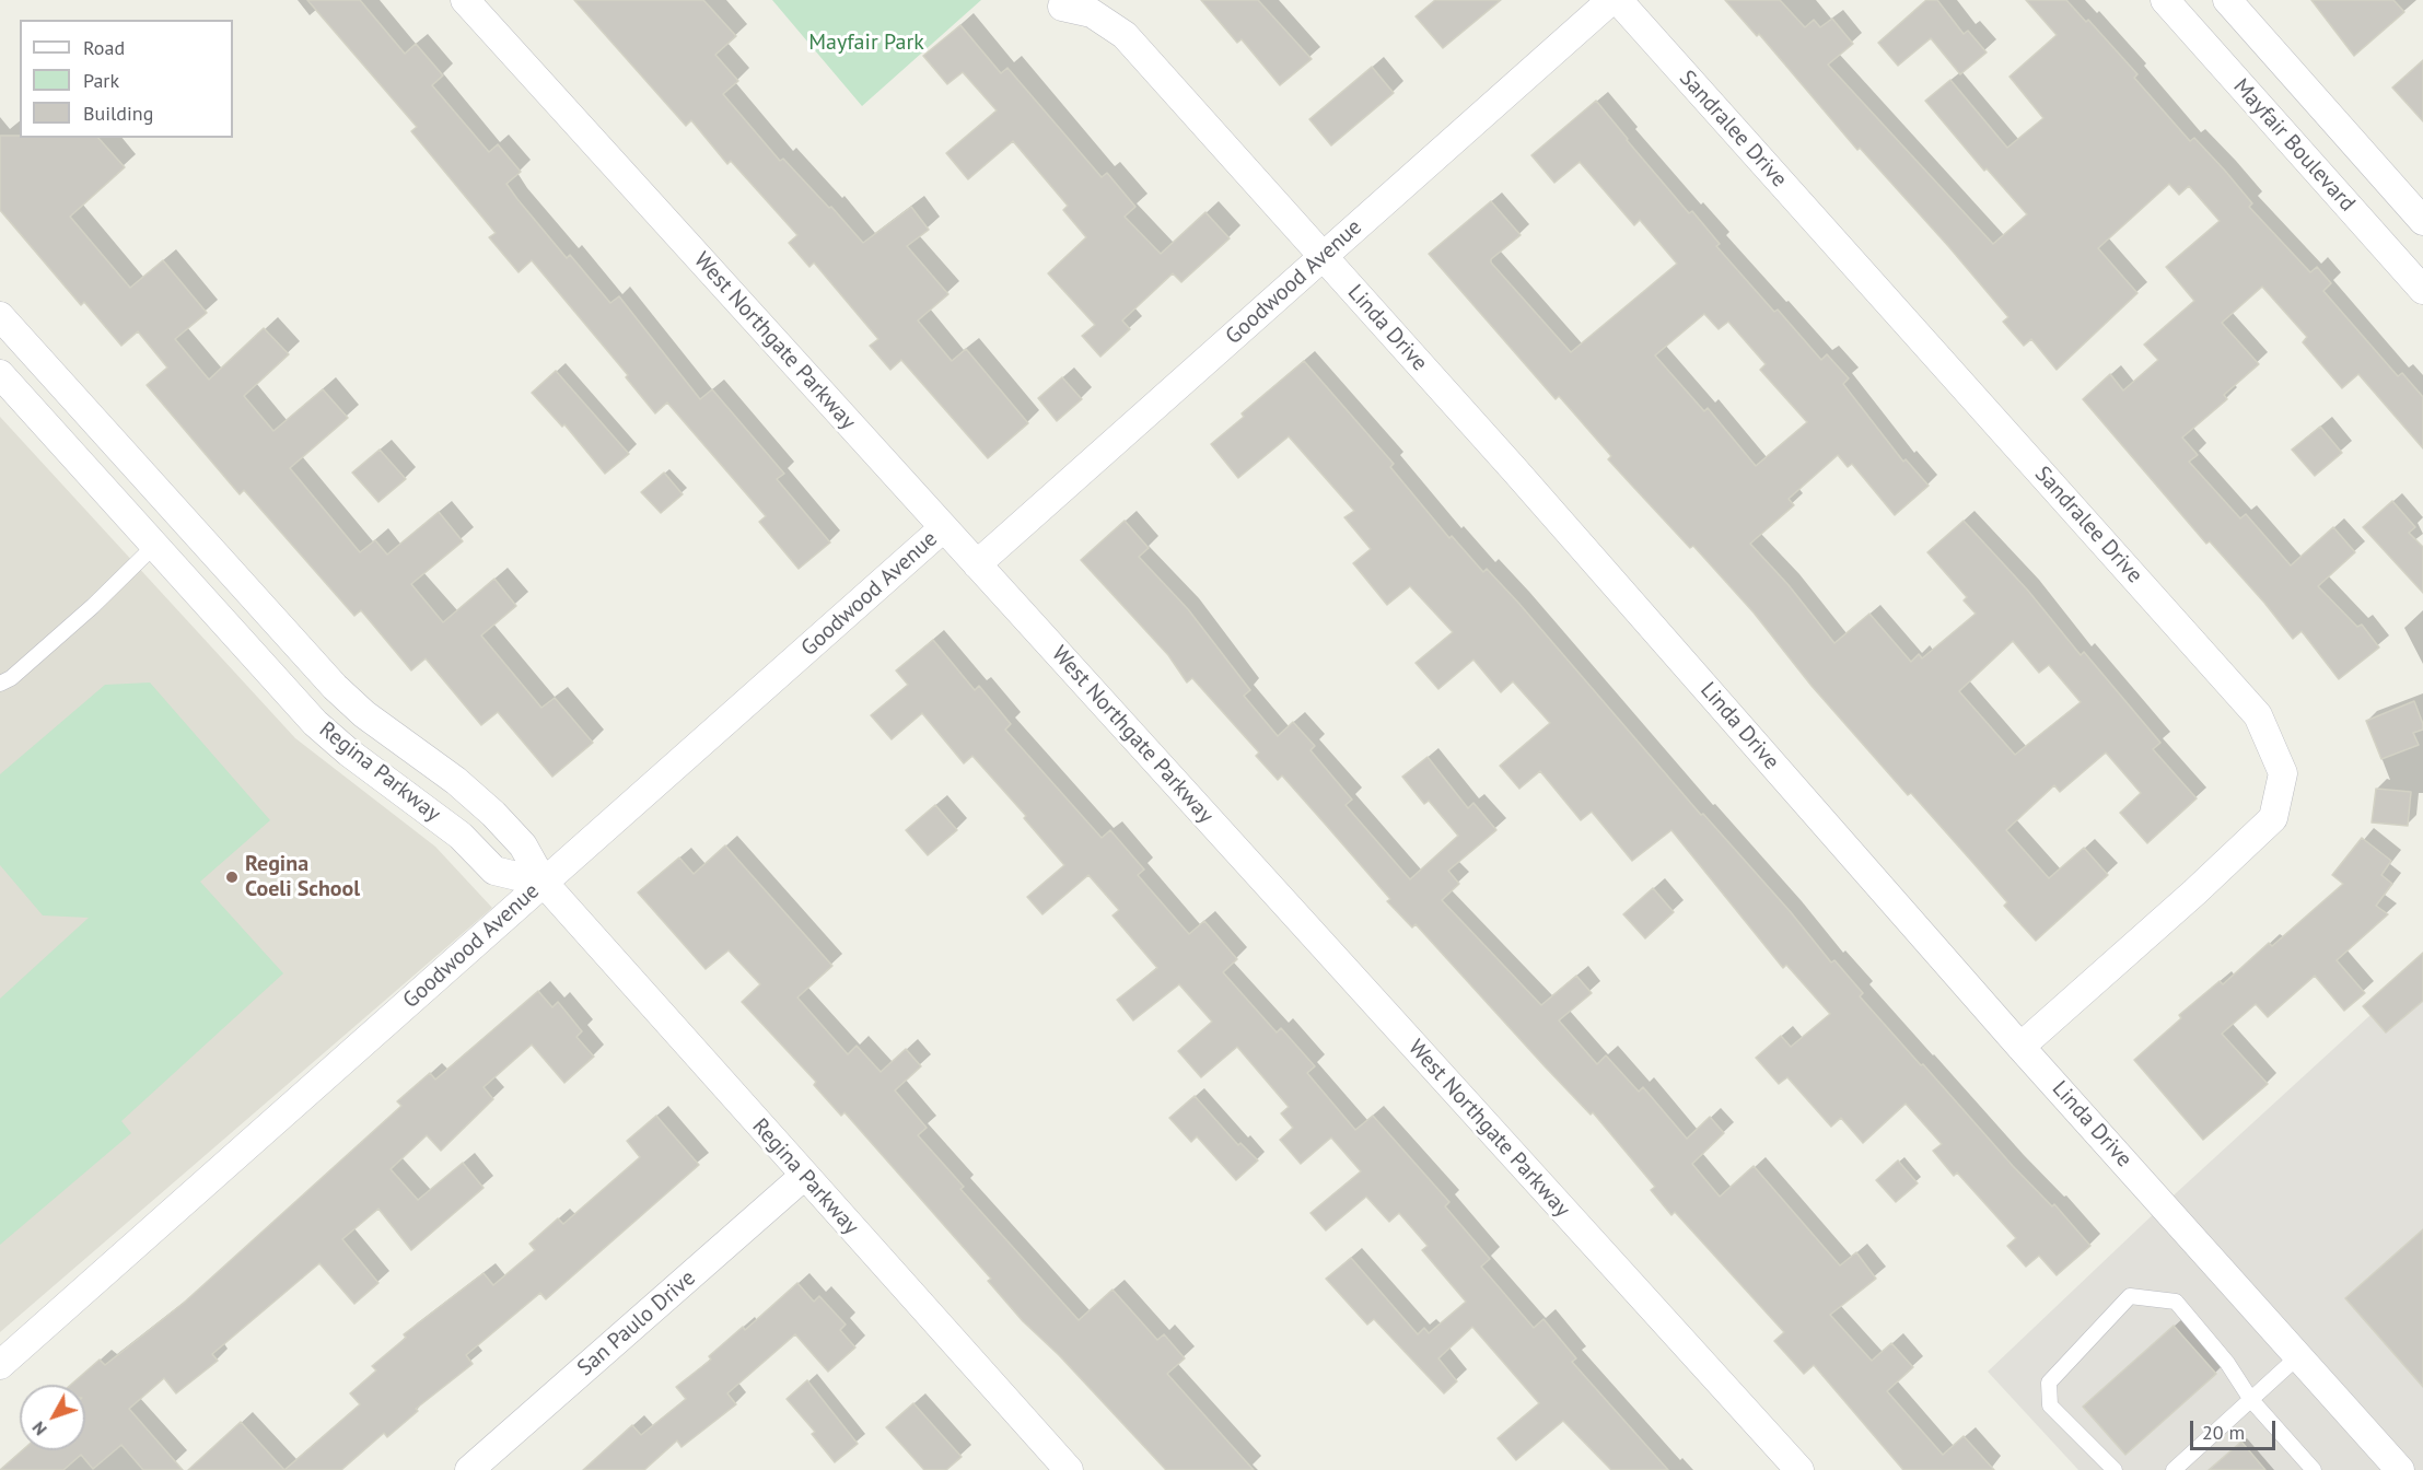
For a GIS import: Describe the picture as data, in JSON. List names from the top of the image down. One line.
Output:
{"streets":{"street":["Sandralee Drive","Mayfair Boulevard","Goodwood Avenue","Linda Drive","West Northgate Parkway","Regina Parkway","San Paulo Drive"]},"crossings":[["Sandralee Drive","Linda Drive"],["Goodwood Avenue","Linda Drive"],["Goodwood Avenue","West Northgate Parkway"],["Goodwood Avenue","Regina Parkway"],["Regina Parkway","San Paulo Drive"]],"parks":["Mayfair Park"],"places":["Regina Coeli School"],"legend":["Road","Park","Building"],"scale_bar":"20 m","north":"bottom left"}
